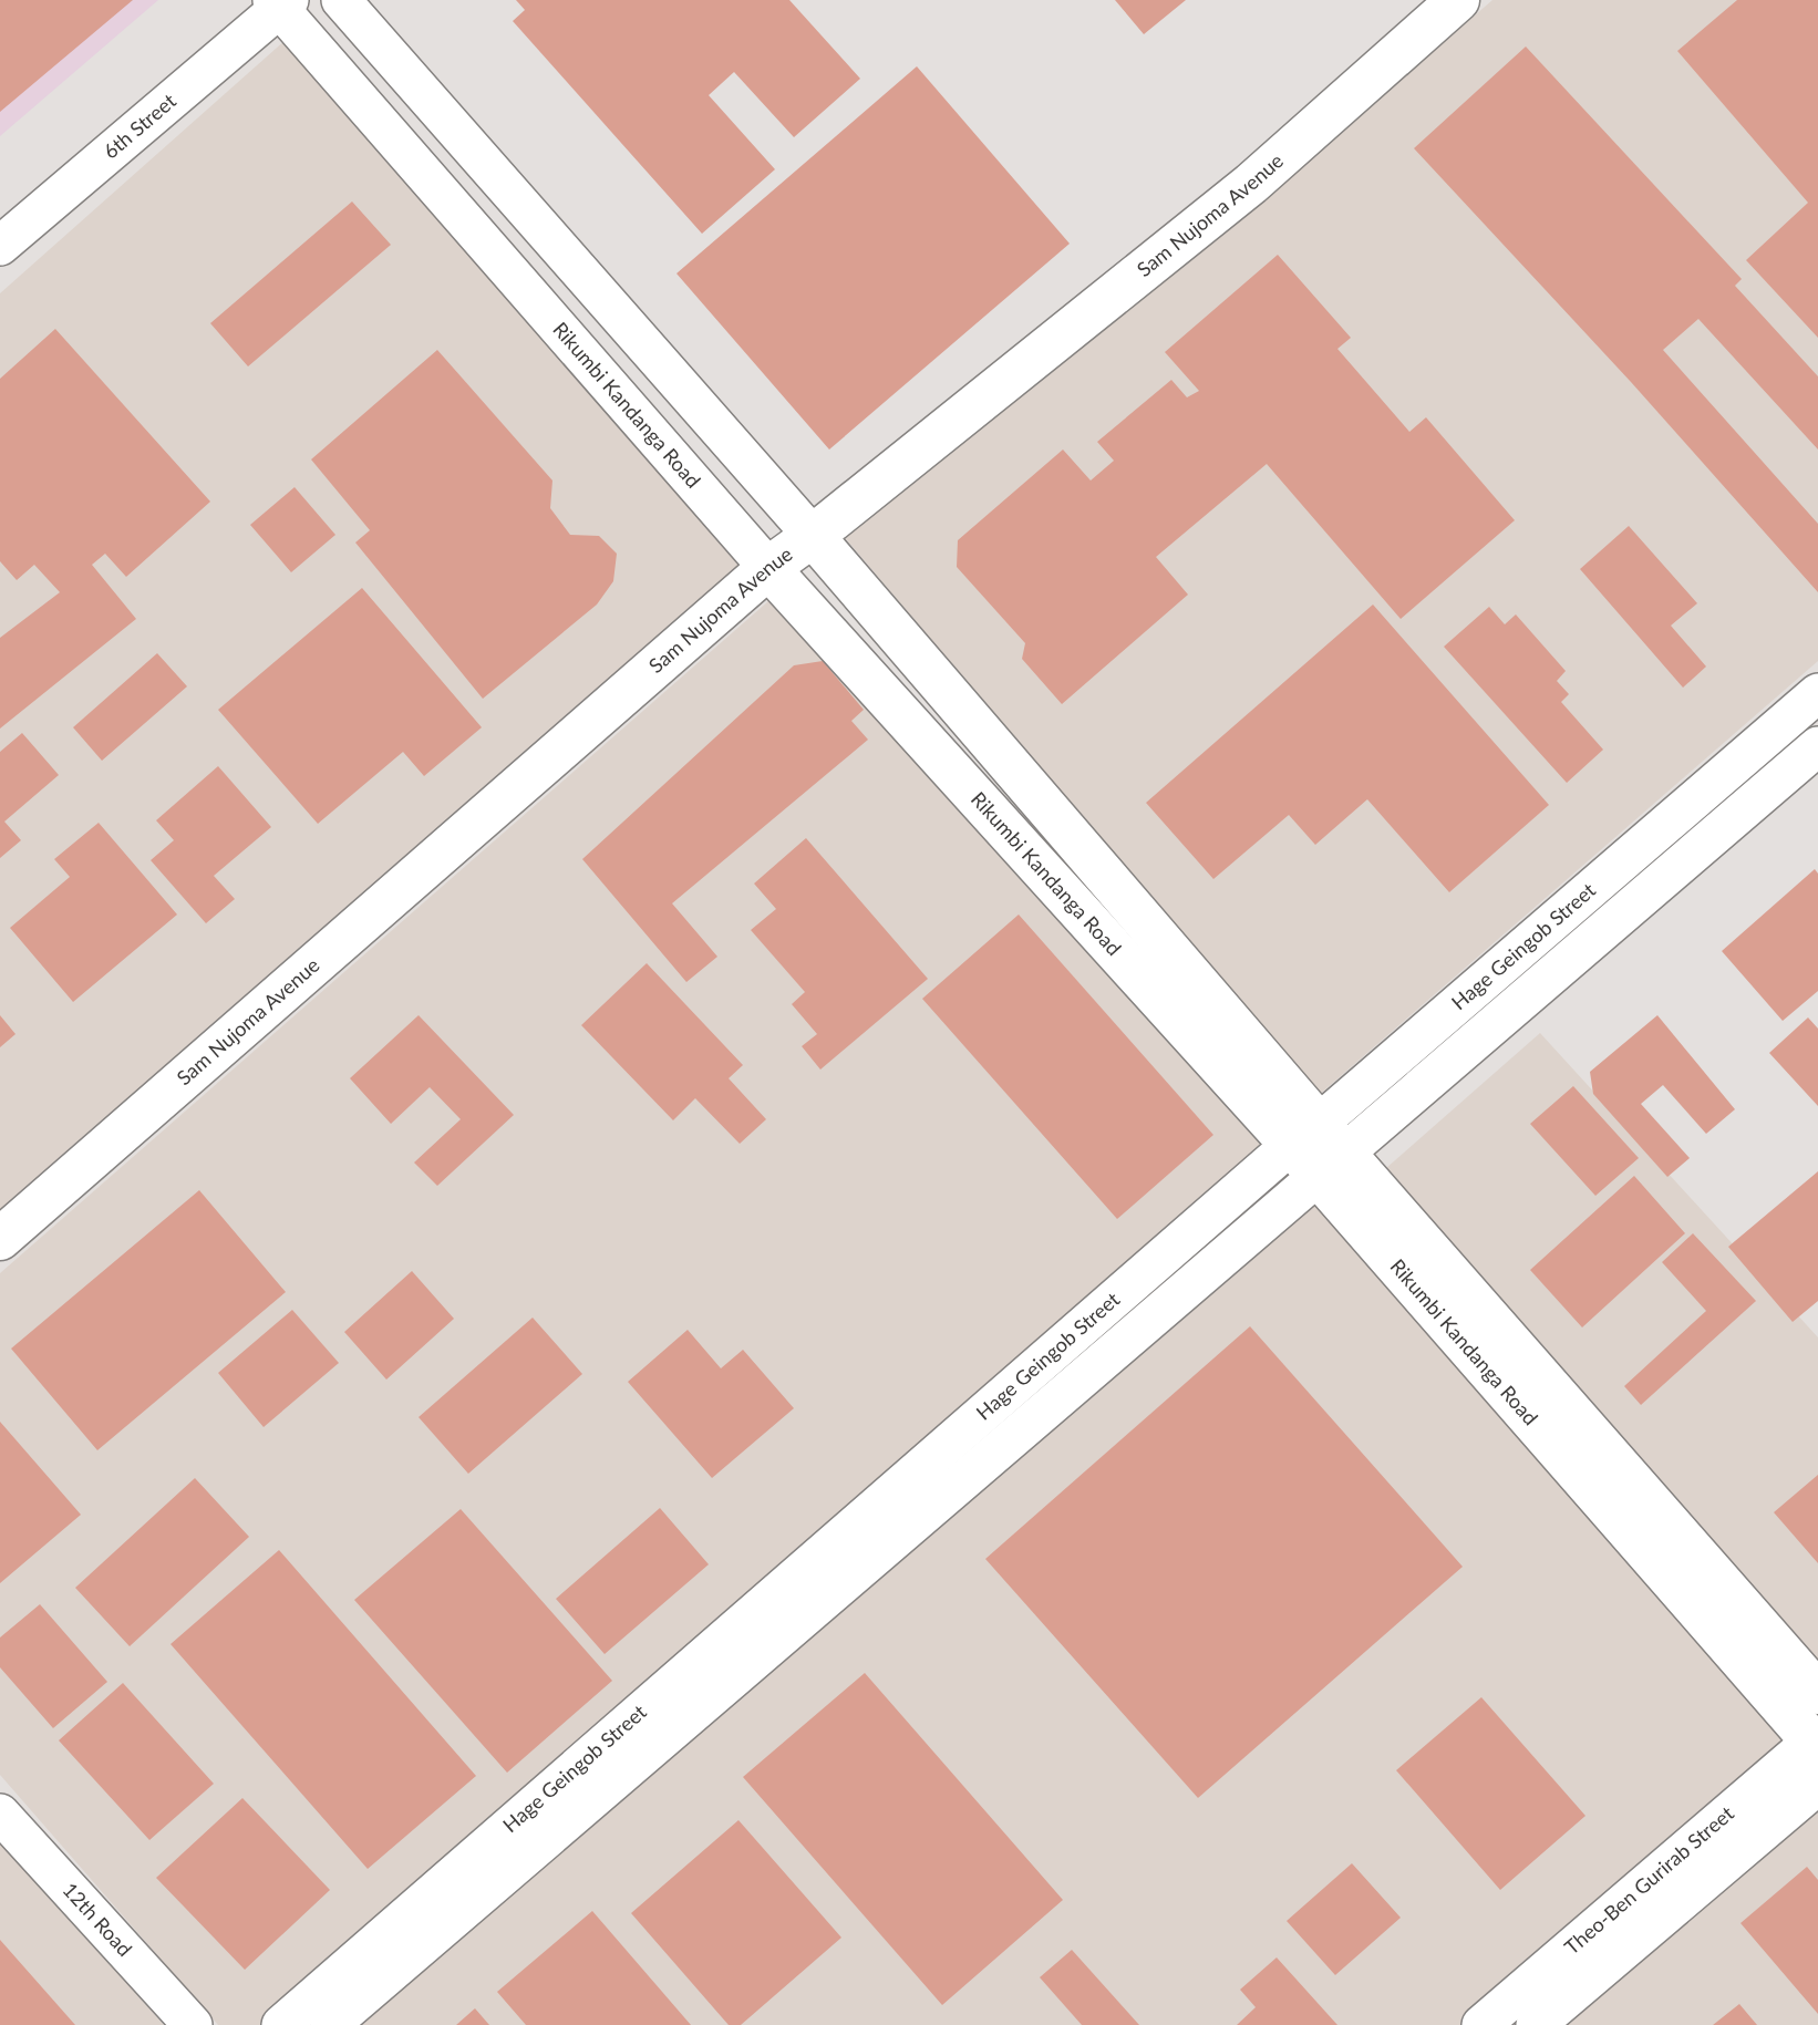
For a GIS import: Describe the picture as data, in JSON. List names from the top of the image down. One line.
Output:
{"streets":{"main road":["Sam Nujoma Avenue","Rikumbi Kandanga Road"],"street":["6th Street","Hage Geingob Street","Theo-Ben Gurirab Street","12th Road"]},"crossings":[["6th Street","Rikumbi Kandanga Road"],["Sam Nujoma Avenue","Rikumbi Kandanga Road"],["Rikumbi Kandanga Road","Hage Geingob Street"],["Rikumbi Kandanga Road","Theo-Ben Gurirab Street"]]}
